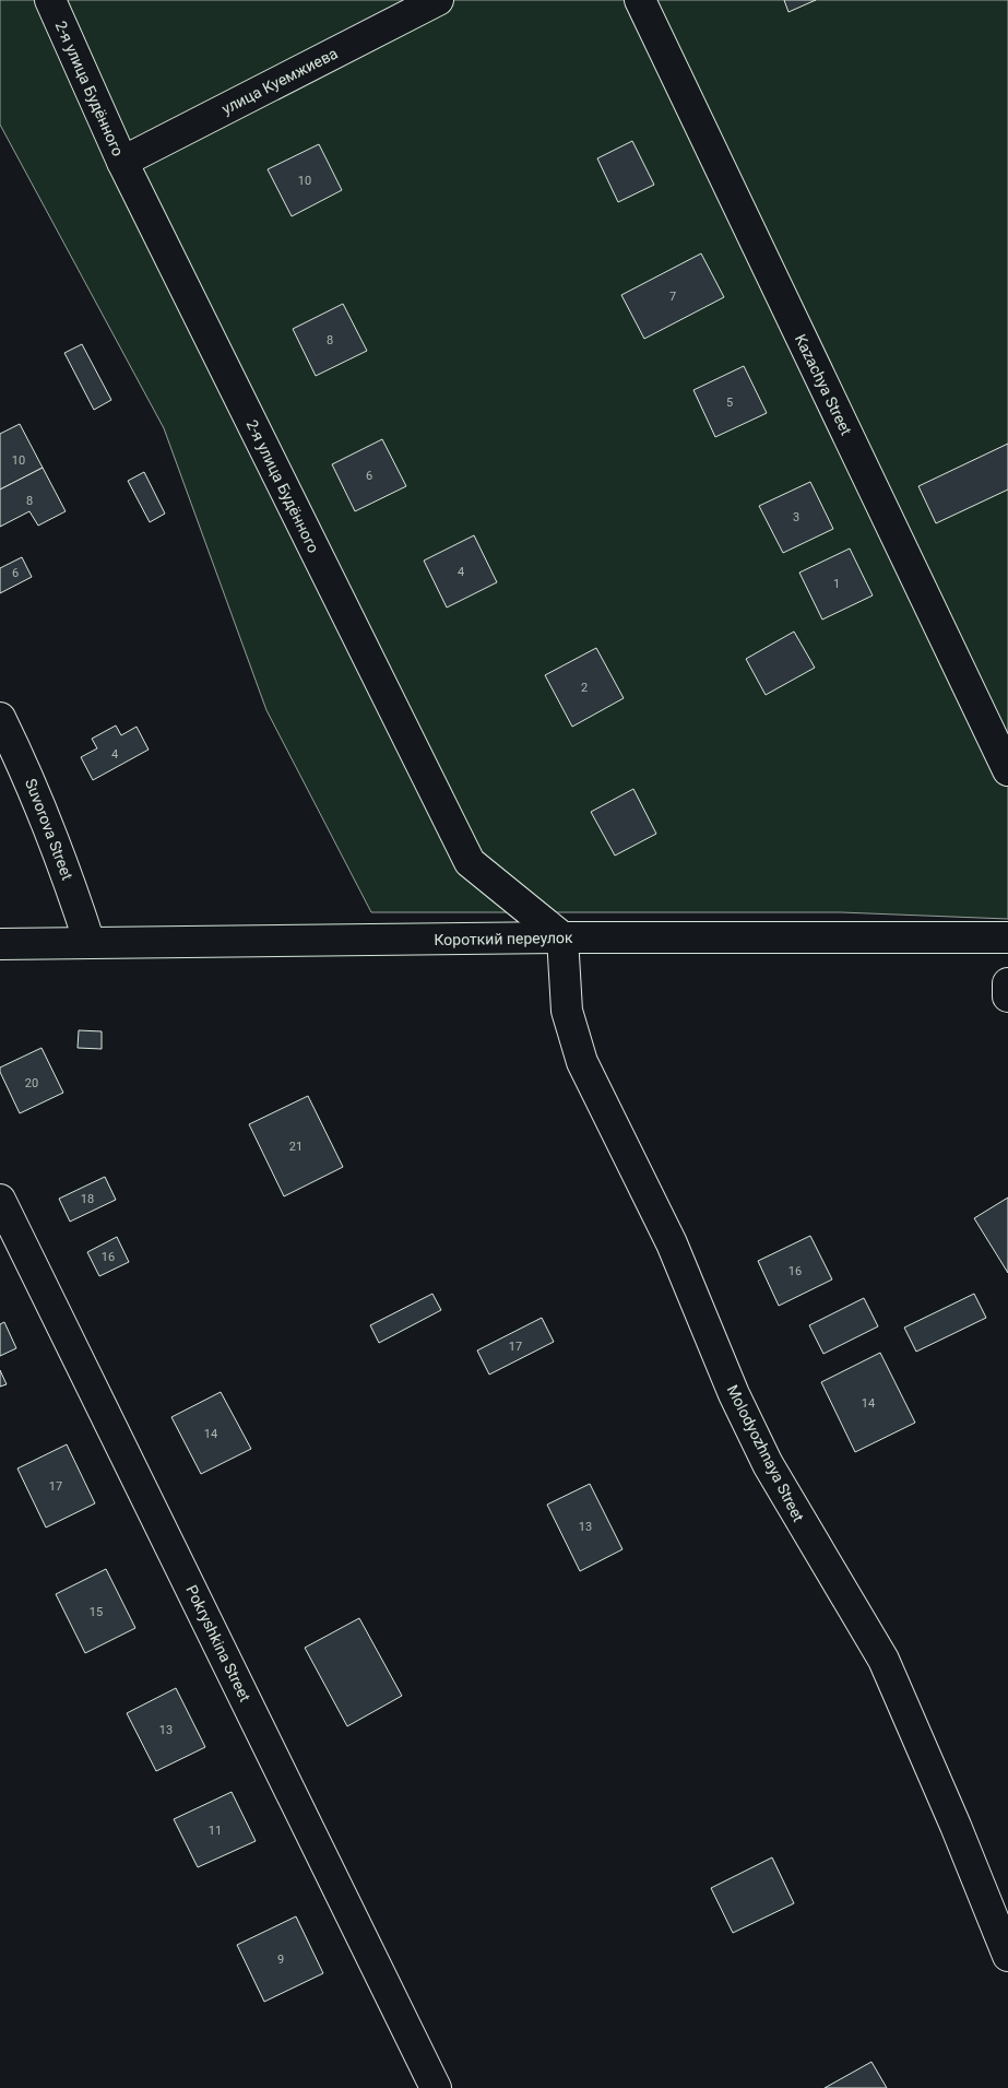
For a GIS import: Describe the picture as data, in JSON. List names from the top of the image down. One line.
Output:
{"streets":{"street":["улица Куемжиева","2-я улица Будённого","Kazachya Street","Suvorova Street","Короткий переулок","Molodyozhnaya Street","Pokryshkina Street"]},"crossings":[["улица Куемжиева","2-я улица Будённого"],["2-я улица Будённого","Короткий переулок"],["2-я улица Будённого","Molodyozhnaya Street"],["Suvorova Street","Короткий переулок"],["Короткий переулок","Molodyozhnaya Street"]],"house_numbers":["10","7","8","5","10","6","8","3","4","6","1","2","4","20","21","18","16","16","17","14","14","17","13","15","13","11","9"]}
